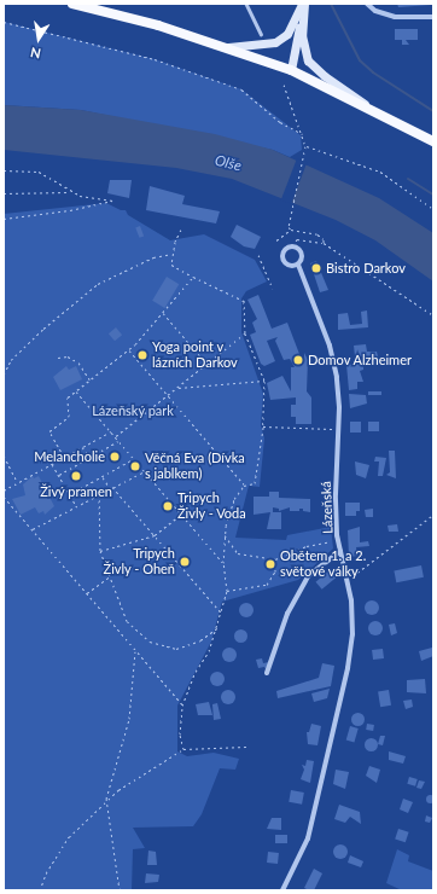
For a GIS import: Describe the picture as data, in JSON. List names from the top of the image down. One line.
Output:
{"streets":{"street":["Lázeňská"]},"water":["Olše"],"parks":["Lázeňský park"],"places":["Bistro Darkov","Yoga point v lázních Darkov","Domov Alzheimer","Melancholie","Věčná Eva (Dívka s jablkem)","Živý pramen","Tripych Živly - Voda","Tripych Živly - Oheň","Obětem 1. a 2. světové války"],"north":"bottom"}
